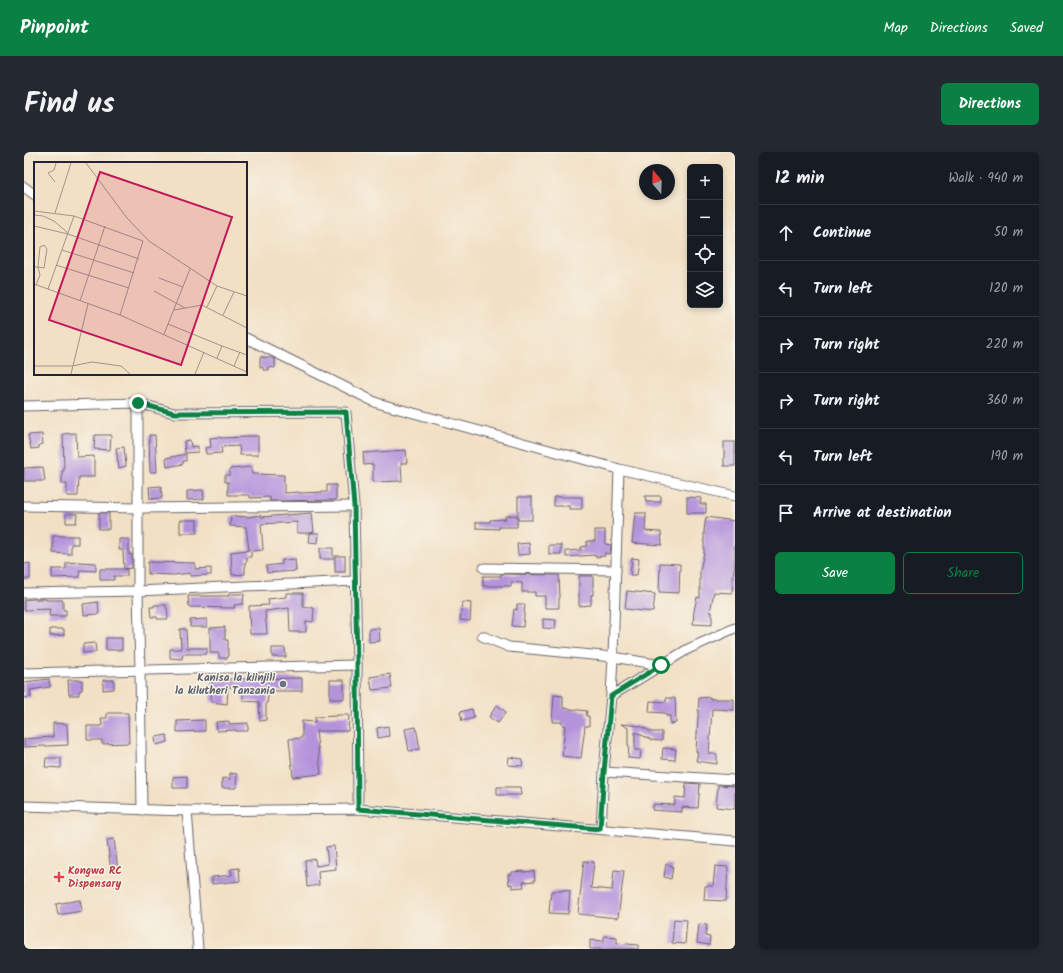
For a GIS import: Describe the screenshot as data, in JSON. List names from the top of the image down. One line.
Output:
{"places":{"other":["Kanisa la kiinjili la kilutheri Tanzania"],"health":["Kongwa RC Dispensary"]},"north":"top","page":{"header":"Pinpoint","nav":["Map","Directions","Saved"],"title":"Find us","buttons":["Directions",["Save","Share"]],"heading":["12 min","Walk · 940 m"],"map_buttons":["+","−"],"list":[["Continue","50 m"],["Turn left","120 m"],["Turn right","220 m"],["Turn right","360 m"],["Turn left","190 m"],"Arrive at destination"]}}
